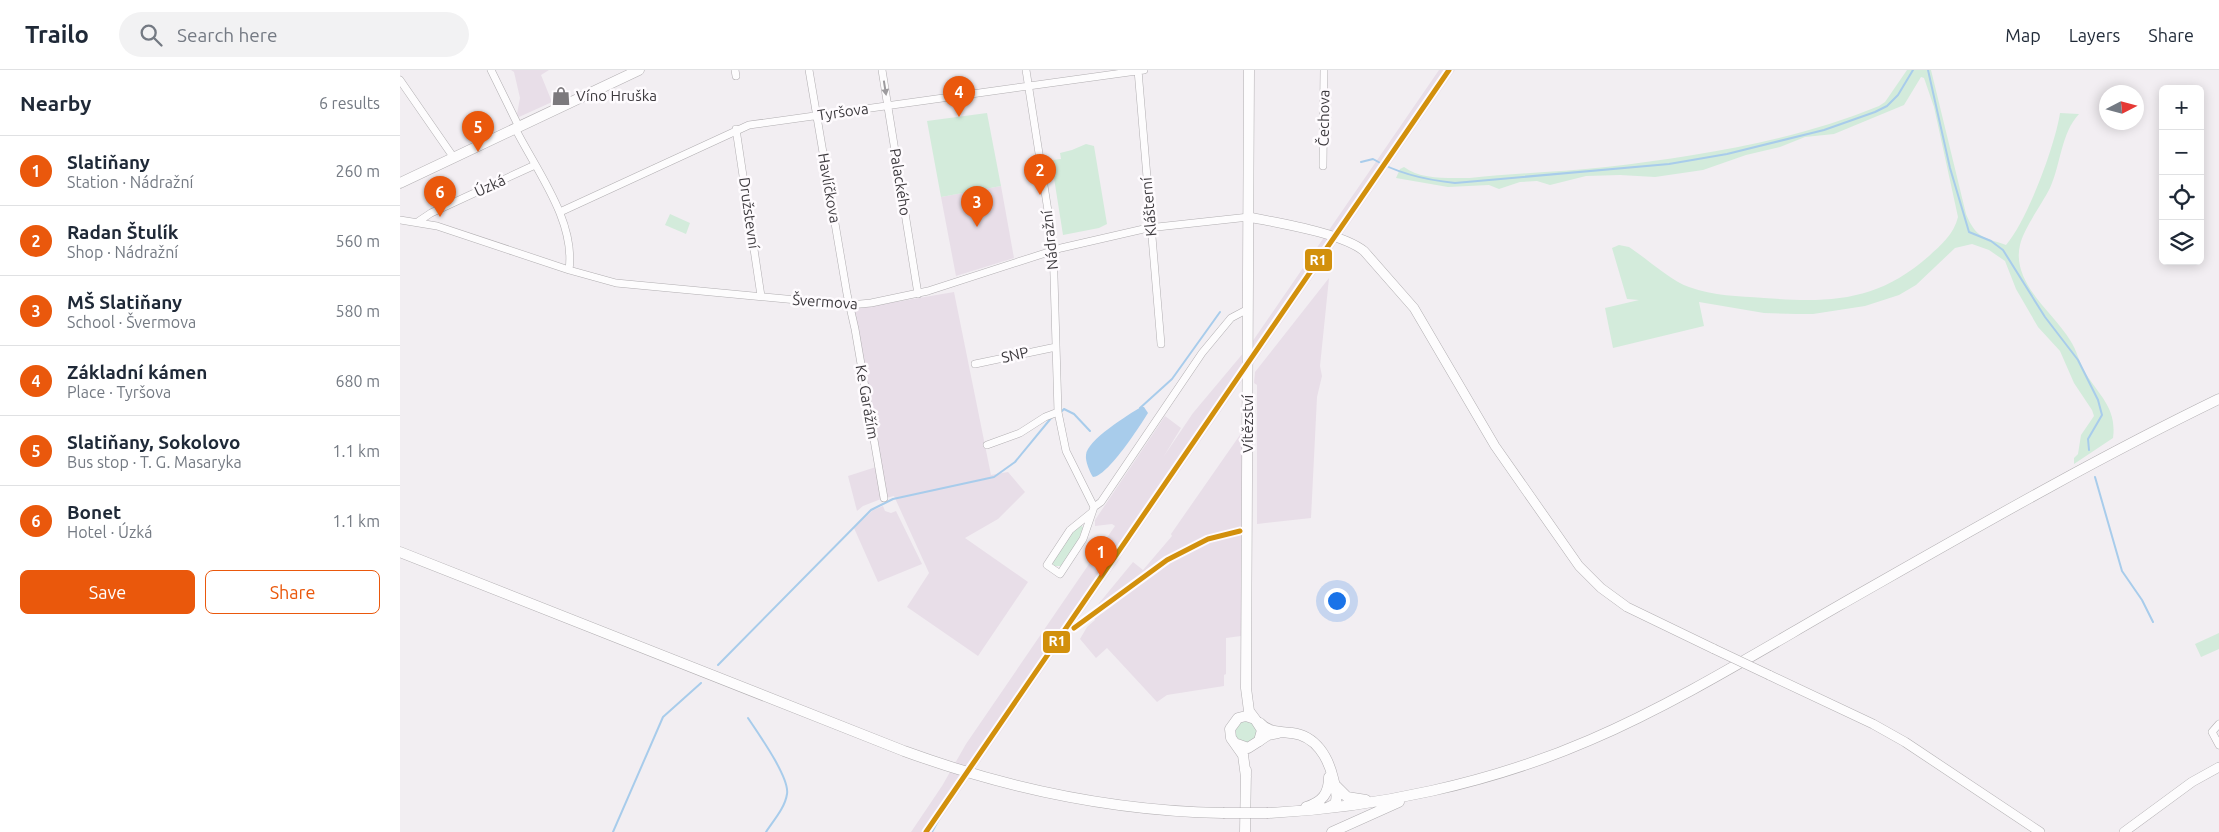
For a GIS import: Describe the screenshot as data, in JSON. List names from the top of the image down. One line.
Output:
{"streets":{"main road":["Vítězství"],"street":["Tyršova","Čechova","Palackého","Úzká","Havlíčkova","Klášterní","Družstevní","Nádražní","Švermova","SNP","Ke Garážím"]},"crossings":[["Tyršova","Palackého"],["Tyršova","Havlíčkova"],["Tyršova","Klášterní"],["Tyršova","Družstevní"],["Tyršova","Nádražní"],["Palackého","Švermova"],["Úzká","Švermova"],["Havlíčkova","Švermova"],["Havlíčkova","Ke Garážím"],["Klášterní","Švermova"],["Družstevní","Švermova"],["Nádražní","Švermova"],["Nádražní","SNP"],["Švermova","Ke Garážím"],["Švermova","Vítězství"]],"places":{"shop":["Víno Hruška"]},"lines":["transit line R1"],"north":"right","page":{"header":"Trailo","search":"Search here","nav":["Map","Layers","Share"],"heading":["Nearby","6 results"],"pins":["4","5","2","6","3","1"],"map_buttons":["+","−"],"list":[{"mark":"1","name":"Slatiňany","note":"Station · Nádražní","value":"260 m"},{"mark":"2","name":"Radan Štulík","note":"Shop · Nádražní","value":"560 m"},{"mark":"3","name":"MŠ Slatiňany","note":"School · Švermova","value":"580 m"},{"mark":"4","name":"Základní kámen","note":"Place · Tyršova","value":"680 m"},{"mark":"5","name":"Slatiňany, Sokolovo","note":"Bus stop · T. G. Masaryka","value":"1.1 km"},{"mark":"6","name":"Bonet","note":"Hotel · Úzká","value":"1.1 km"}],"buttons":["Save","Share"]}}
